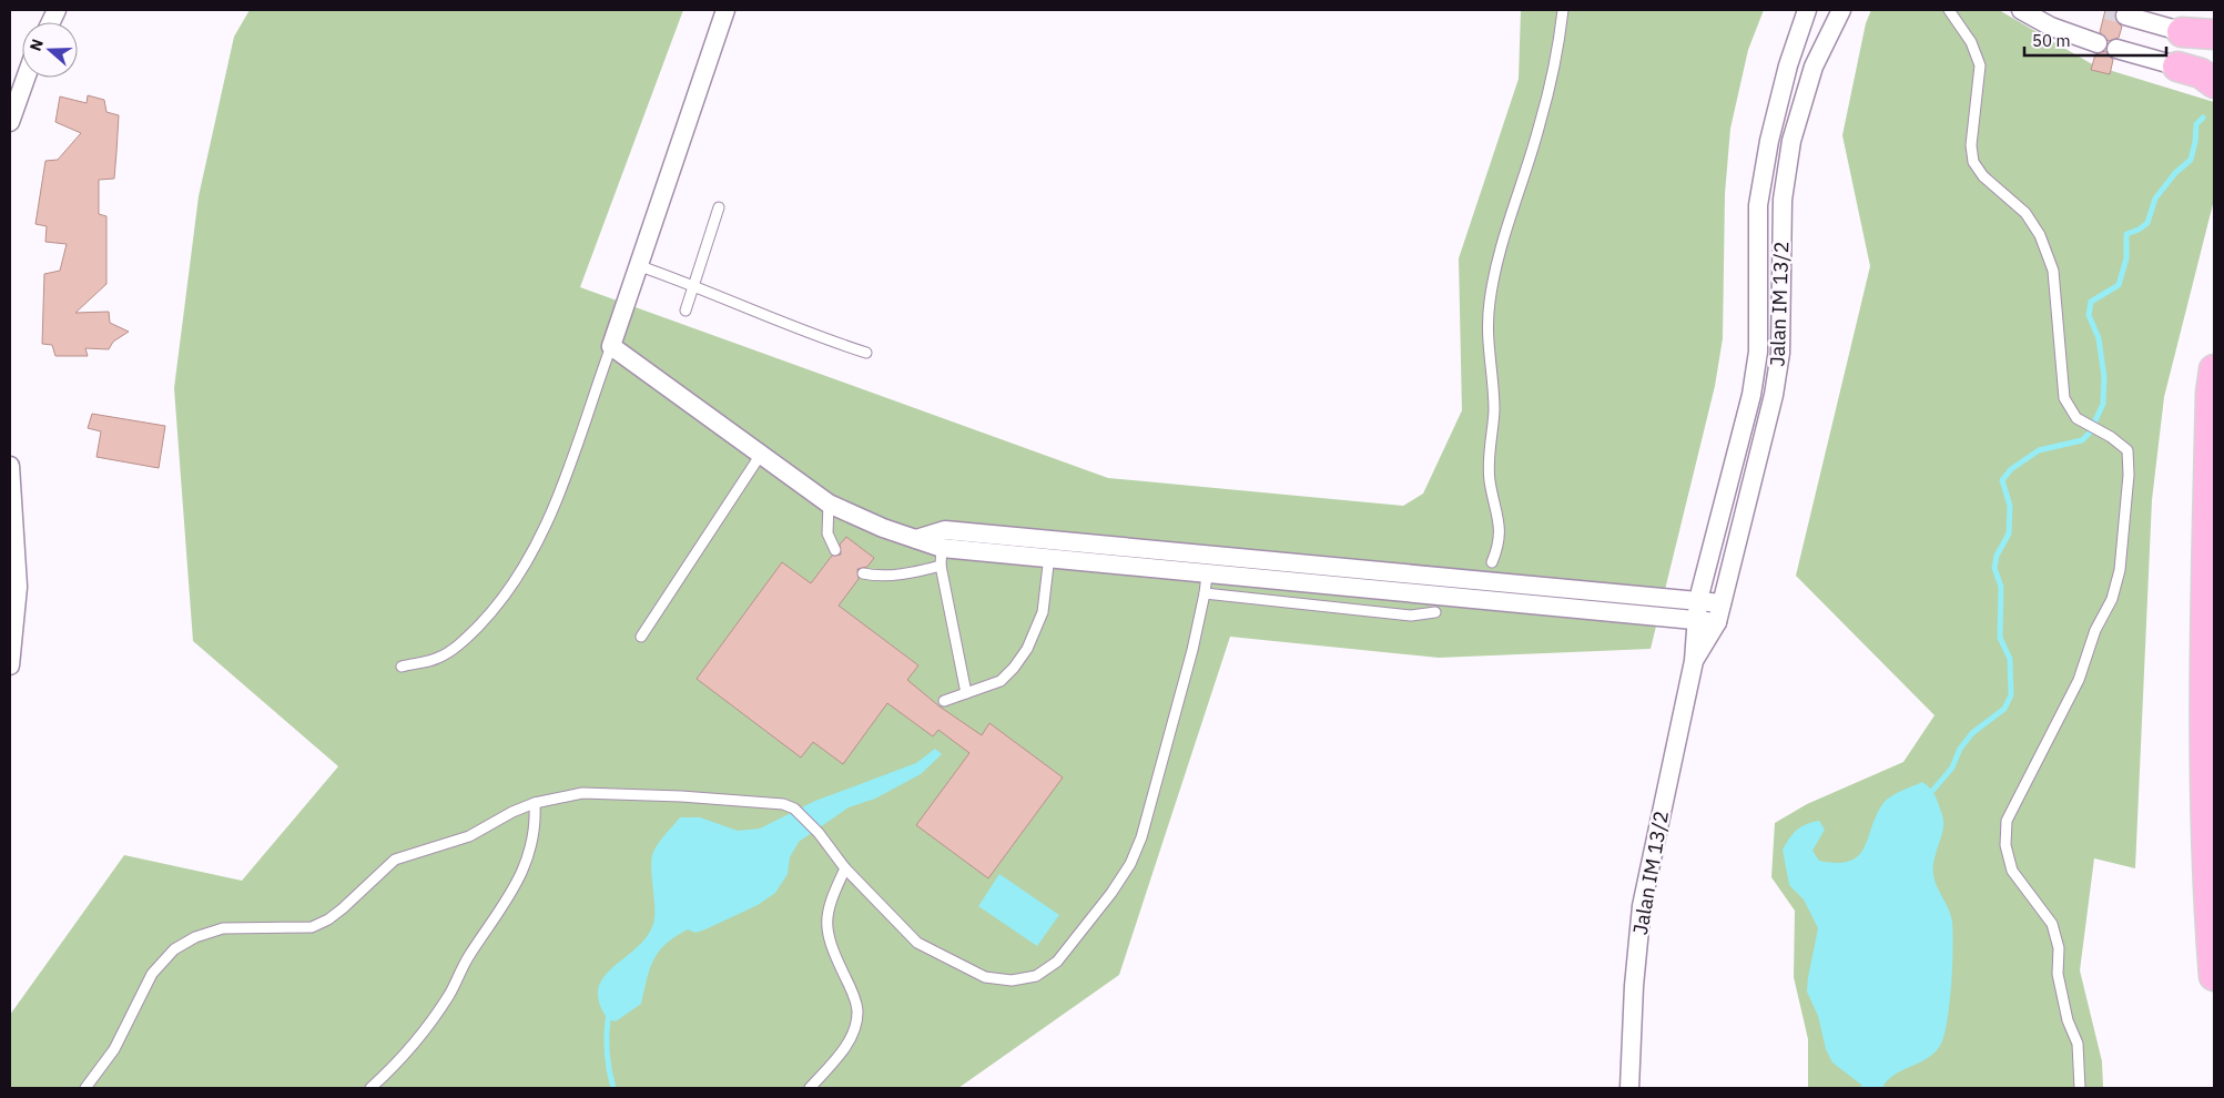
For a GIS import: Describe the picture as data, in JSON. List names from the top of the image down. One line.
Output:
{"streets":{"street":["Jalan IM 13/2"]},"scale_bar":"50 m","north":"left"}
